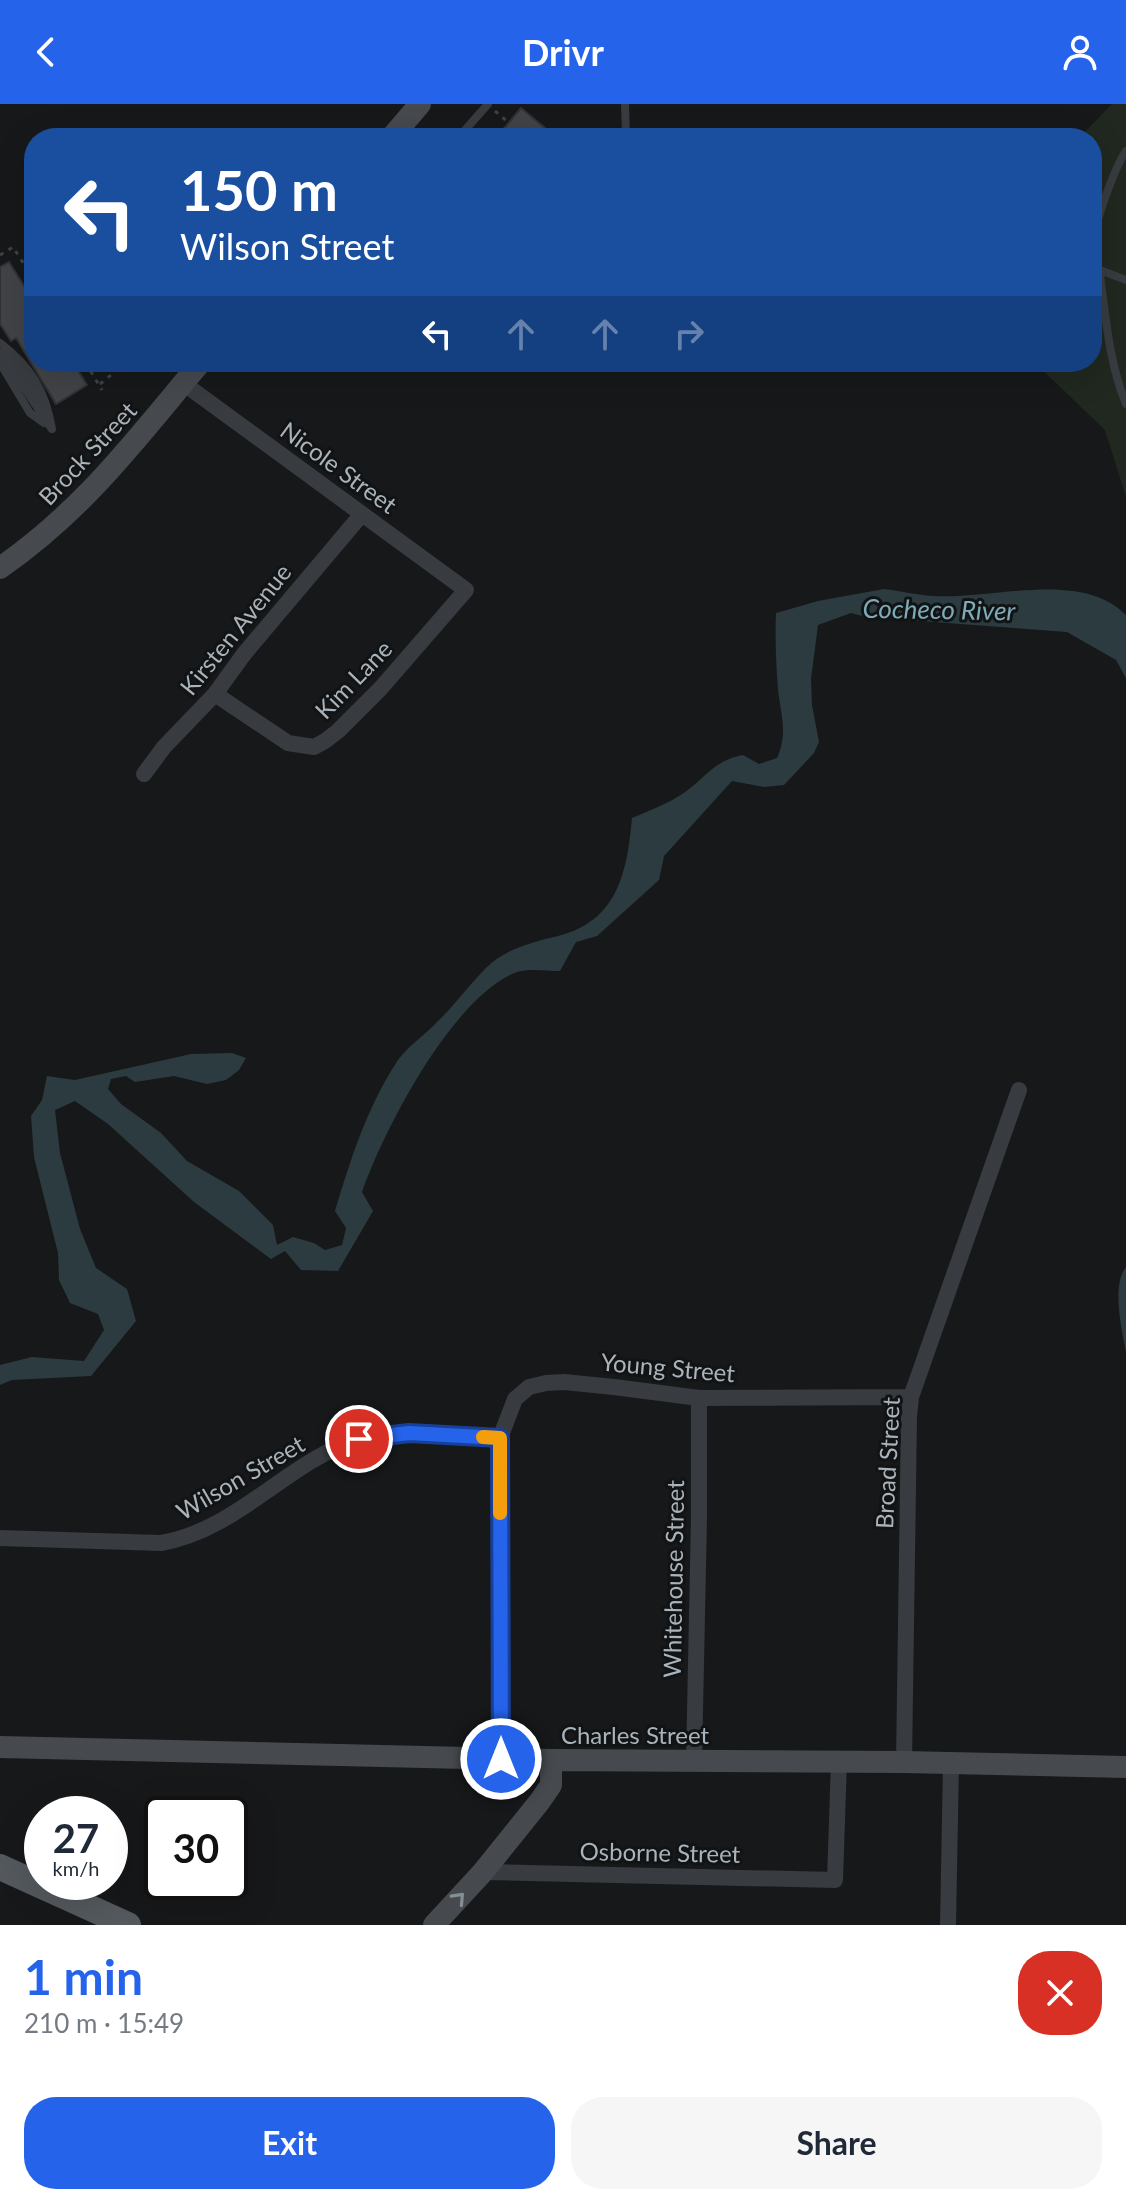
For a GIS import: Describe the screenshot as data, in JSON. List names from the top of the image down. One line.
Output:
{"streets":{"street":["Brock Street","Nicole Street","Kirsten Avenue","Kim Lane","Young Street","Broad Street","Wilson Street","Whitehouse Street","Charles Street","Osborne Street"]},"crossings":[["Brock Street","Nicole Street"],["Nicole Street","Kirsten Avenue"],["Nicole Street","Kim Lane"],["Kirsten Avenue","Kim Lane"],["Young Street","Broad Street"],["Young Street","Wilson Street"],["Young Street","Whitehouse Street"],["Broad Street","Charles Street"],["Whitehouse Street","Charles Street"],["Charles Street","Osborne Street"]],"water":["Cocheco River"],"page":{"header":"Drivr","turn":["150 m","Wilson Street"],"speed":"27 km/h","limit":"30","heading":["1 min","210 m · 15:49"],"buttons":["Exit","Share"]}}
